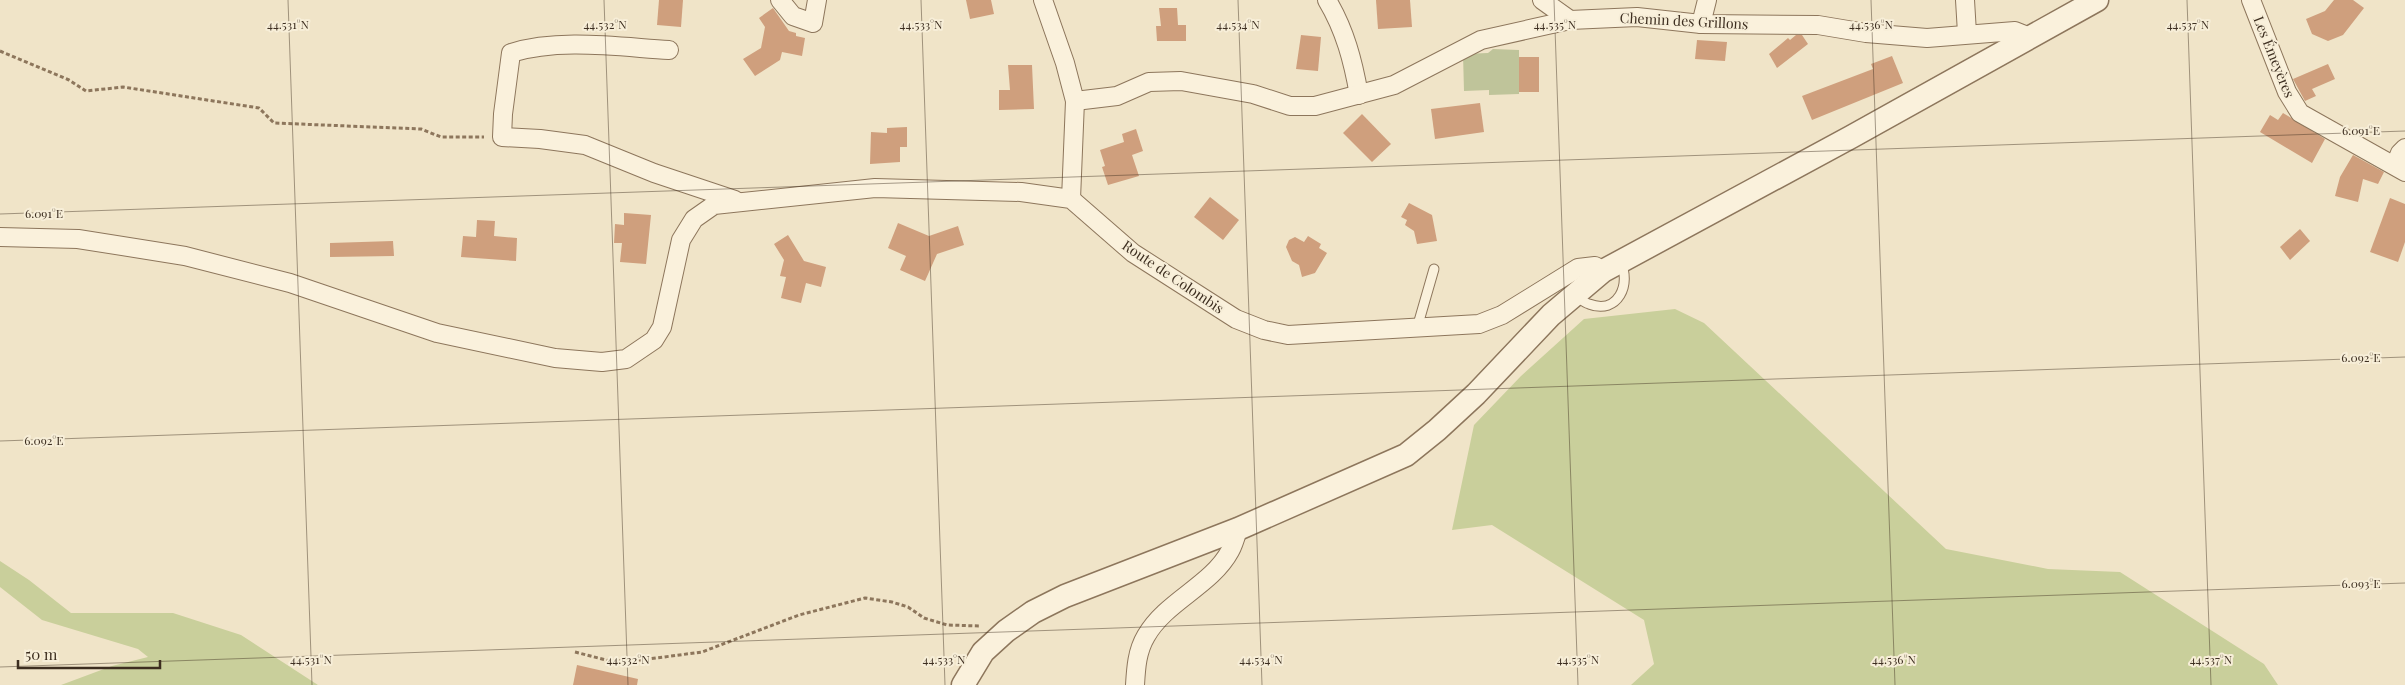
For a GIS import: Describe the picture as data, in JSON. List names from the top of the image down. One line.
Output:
{"streets":{"street":["Chemin des Grillons","Les Émeyères","Route de Colombis"]},"scale_bar":"50 m","coordinates":["44.531°N","44.532°N","44.533°N","44.534°N","44.535°N","44.536°N","44.537°N","6.091°E","6.092°E","6.093°E"]}
